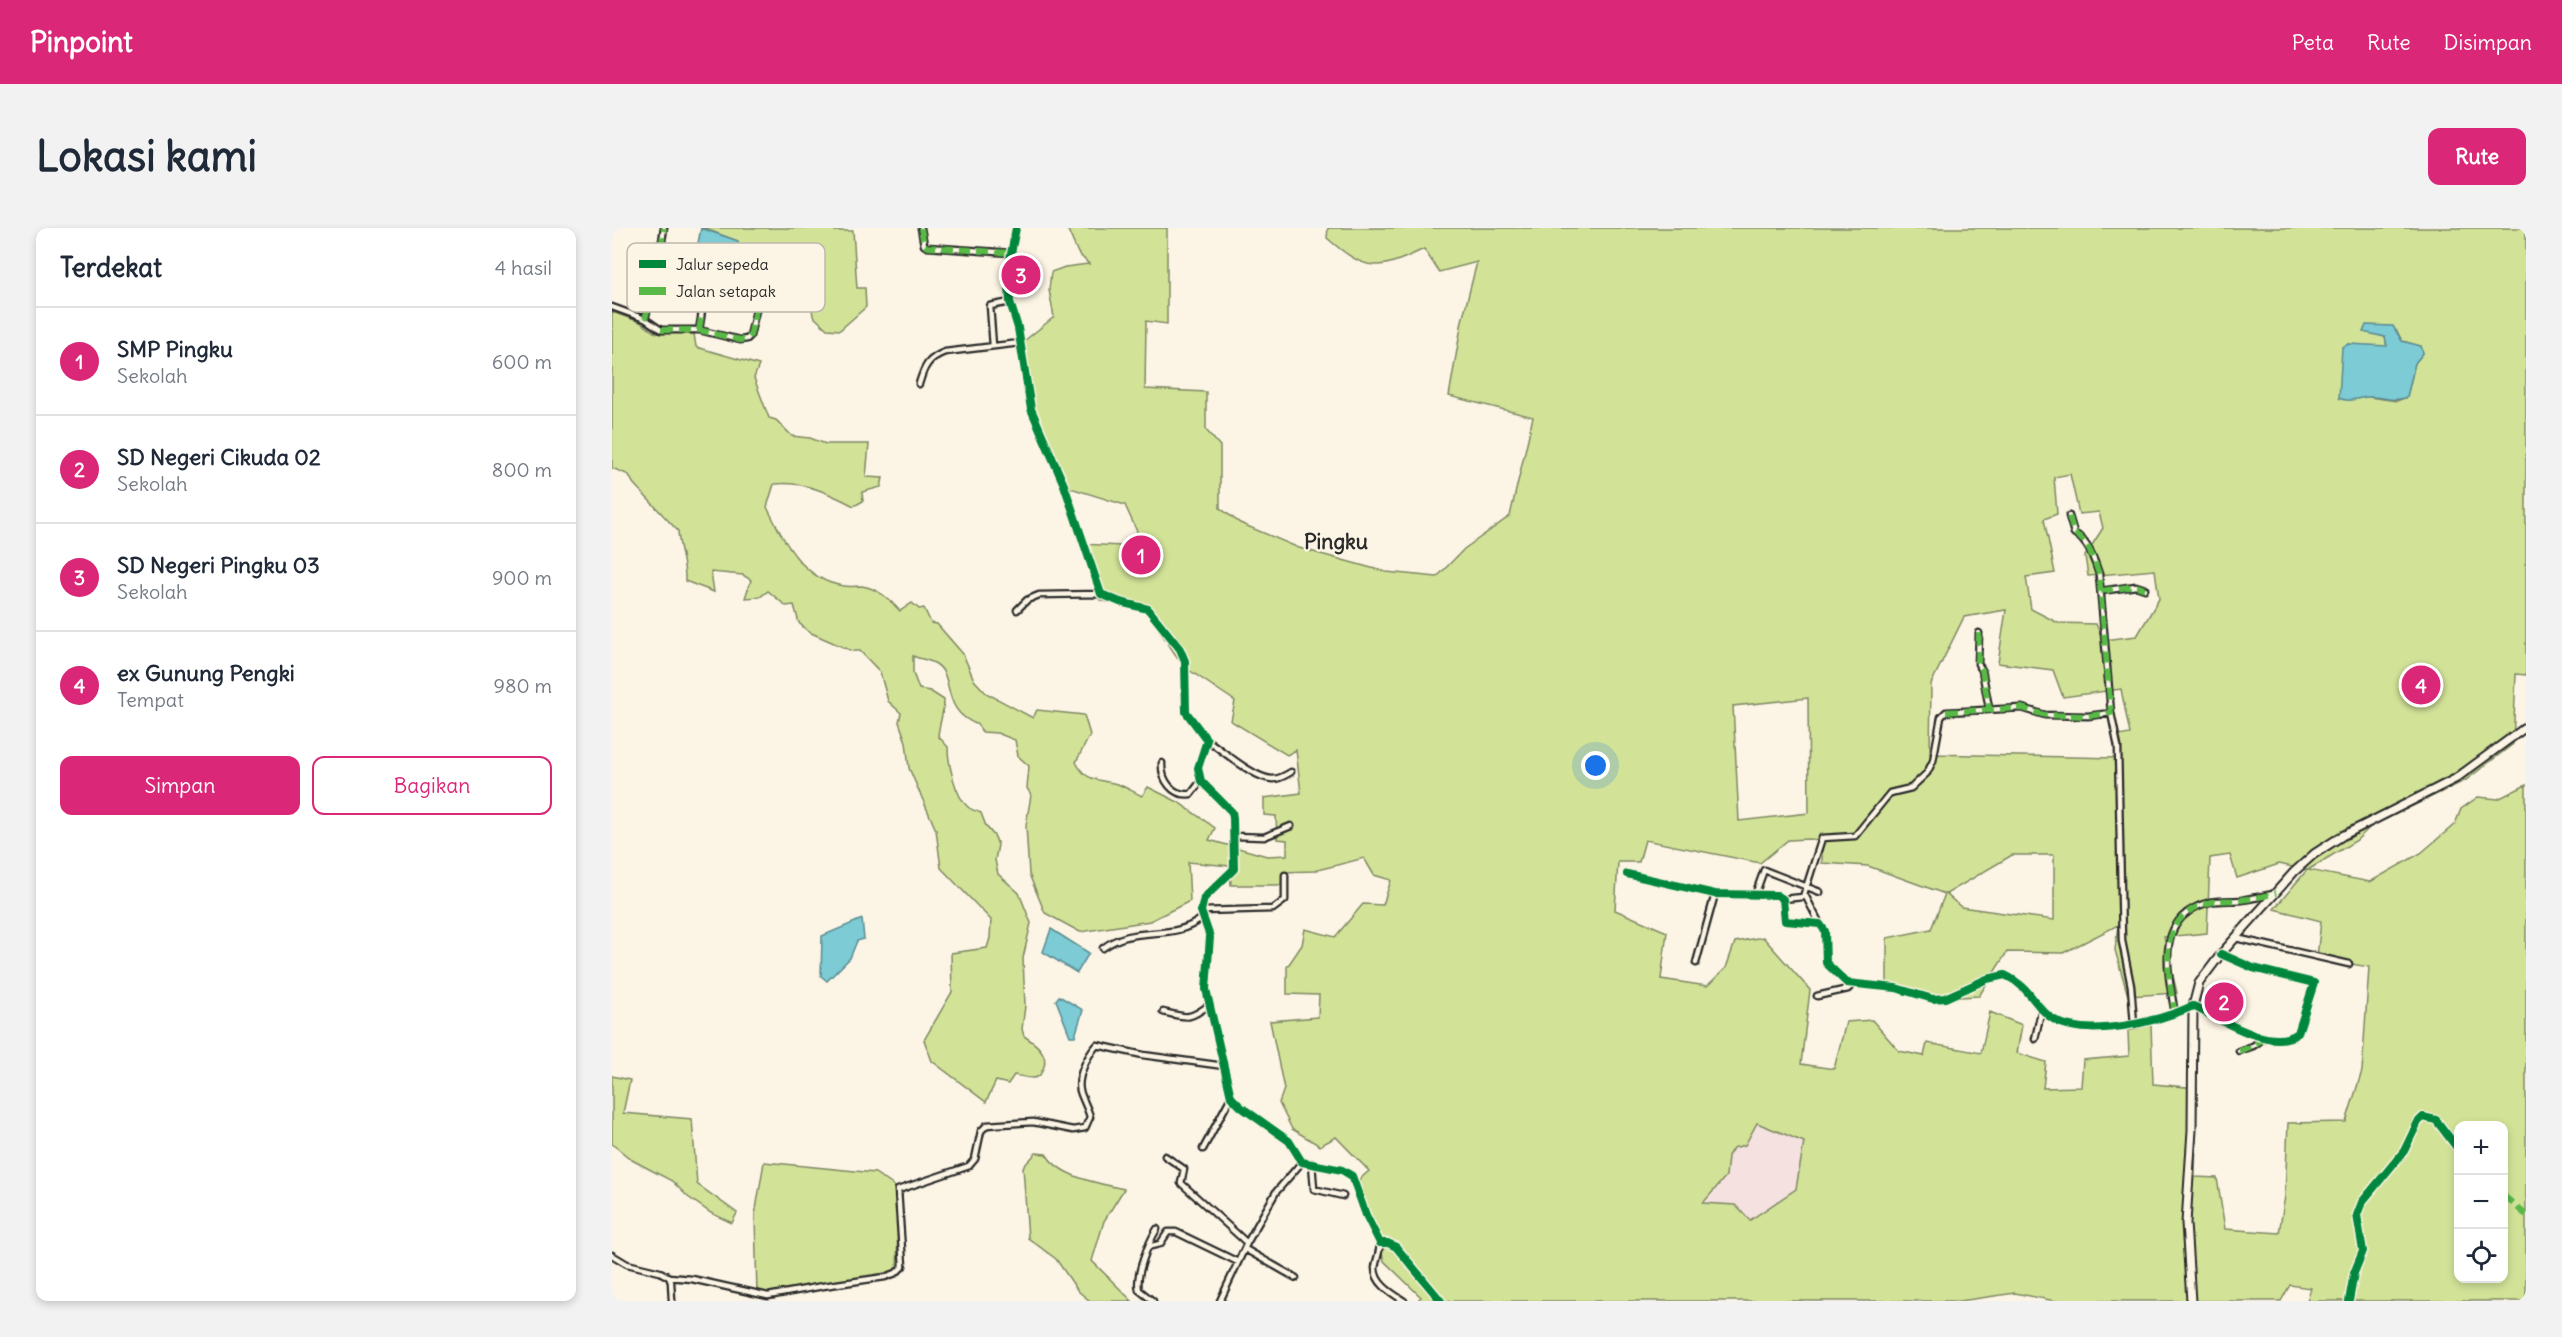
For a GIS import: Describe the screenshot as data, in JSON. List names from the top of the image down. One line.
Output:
{"districts":["Pingku"],"legend":["Jalur sepeda","Jalan setapak"],"page":{"header":"Pinpoint","nav":["Peta","Rute","Disimpan"],"buttons":["Rute",["Simpan","Bagikan"]],"title":"Lokasi kami","heading":["Terdekat","4 hasil"],"pins":["3","1","4","2"],"list":[{"mark":"1","name":"SMP Pingku","note":"Sekolah","value":"600 m"},{"mark":"2","name":"SD Negeri Cikuda 02","note":"Sekolah","value":"800 m"},{"mark":"3","name":"SD Negeri Pingku 03","note":"Sekolah","value":"900 m"},{"mark":"4","name":"ex Gunung Pengki","note":"Tempat","value":"980 m"}],"map_buttons":["+","−"]}}
